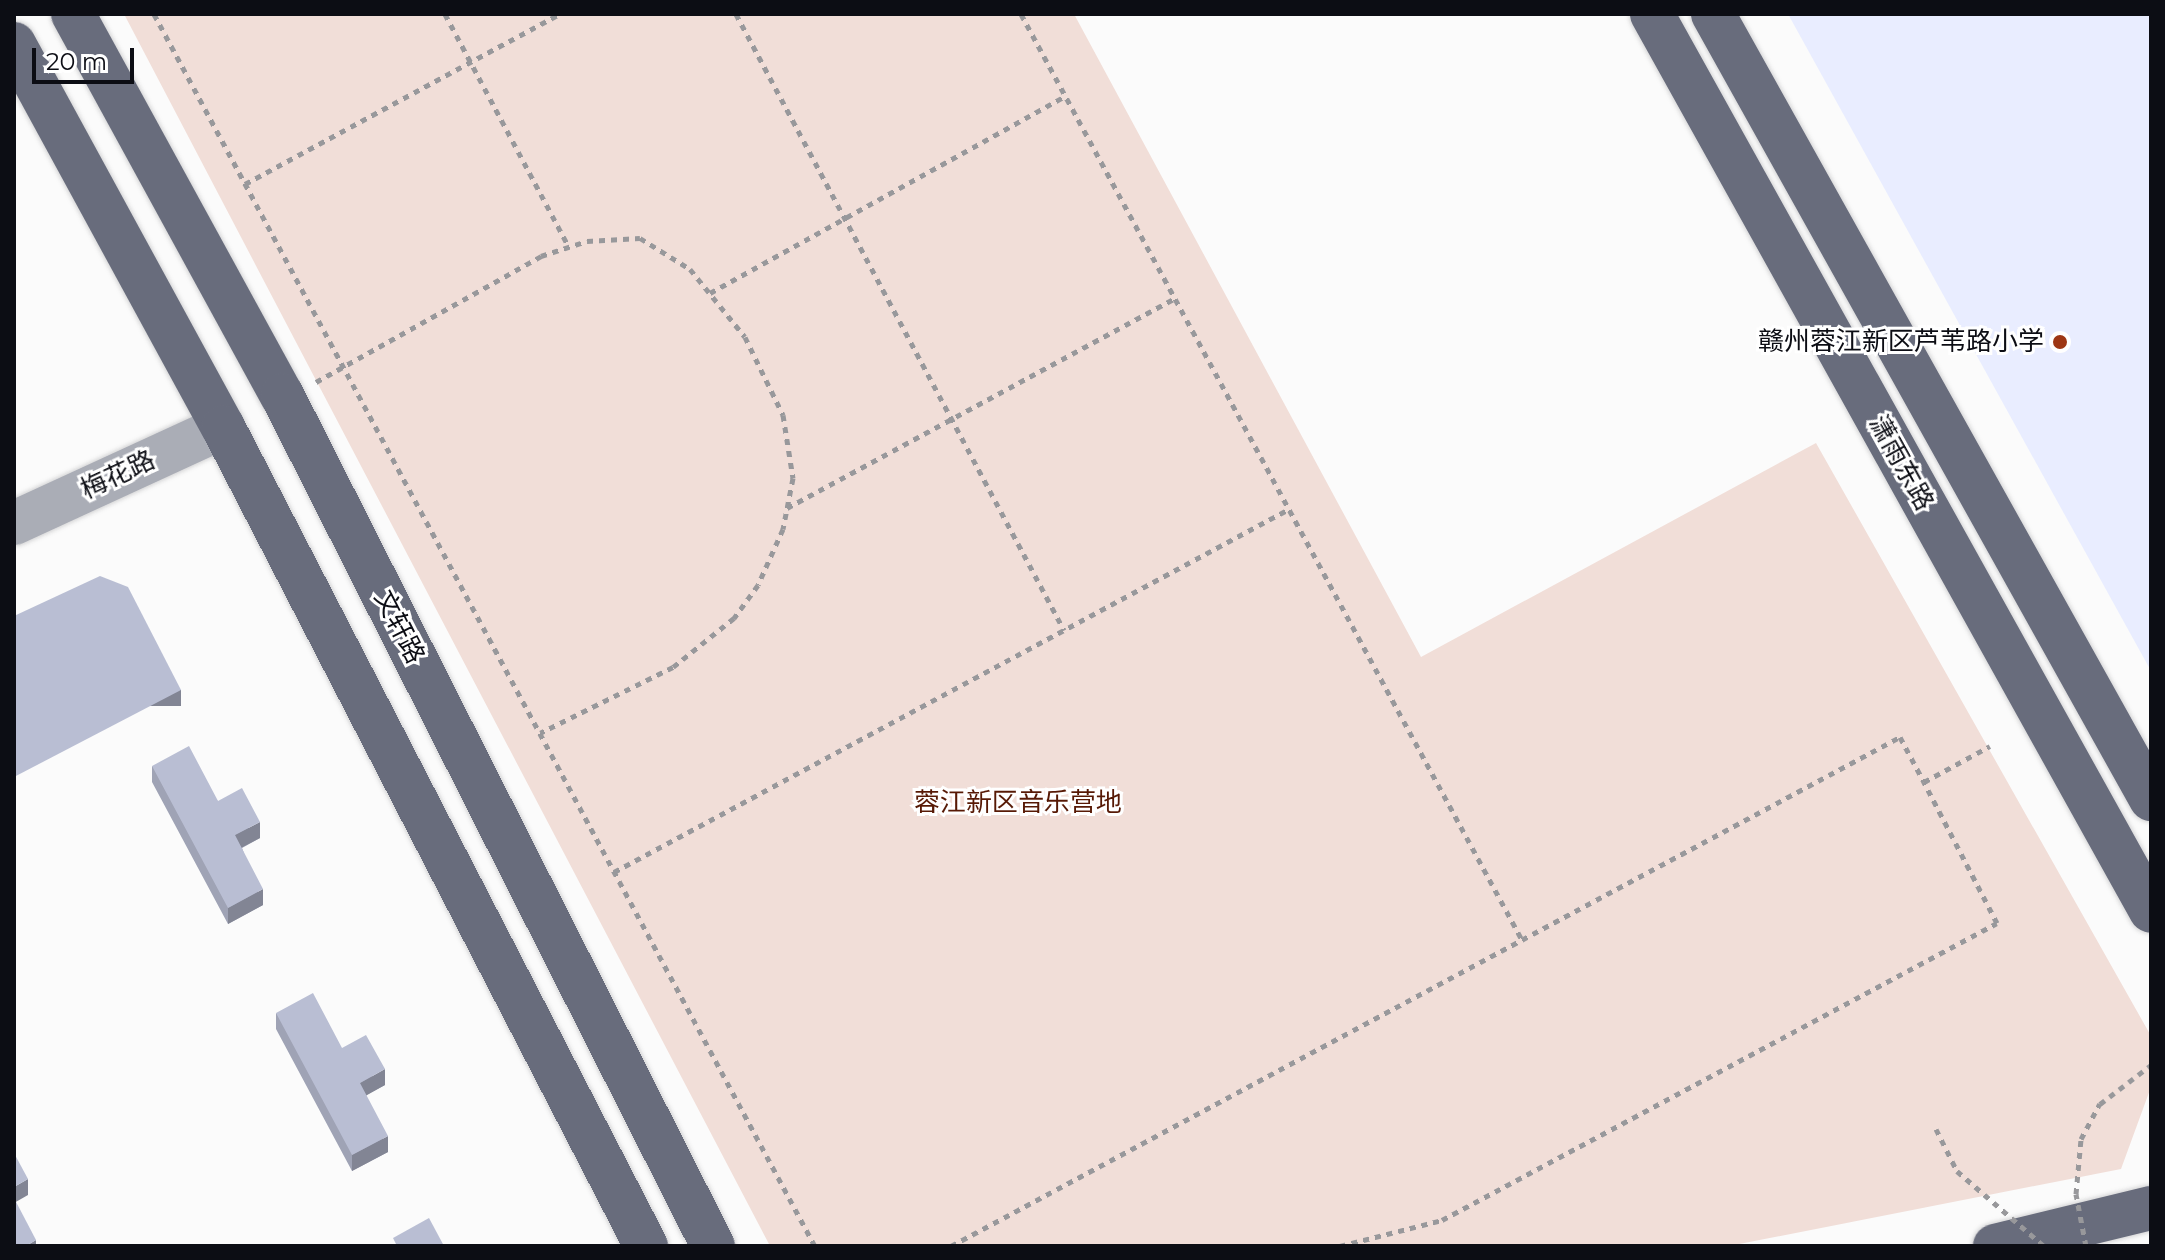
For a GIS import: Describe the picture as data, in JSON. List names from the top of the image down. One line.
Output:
{"streets":{"main road":["潇雨东路","文轩路"],"street":["梅花路"]},"parks":["蓉江新区音乐营地"],"places":["赣州蓉江新区芦苇路小学"],"scale_bar":"20 m"}
